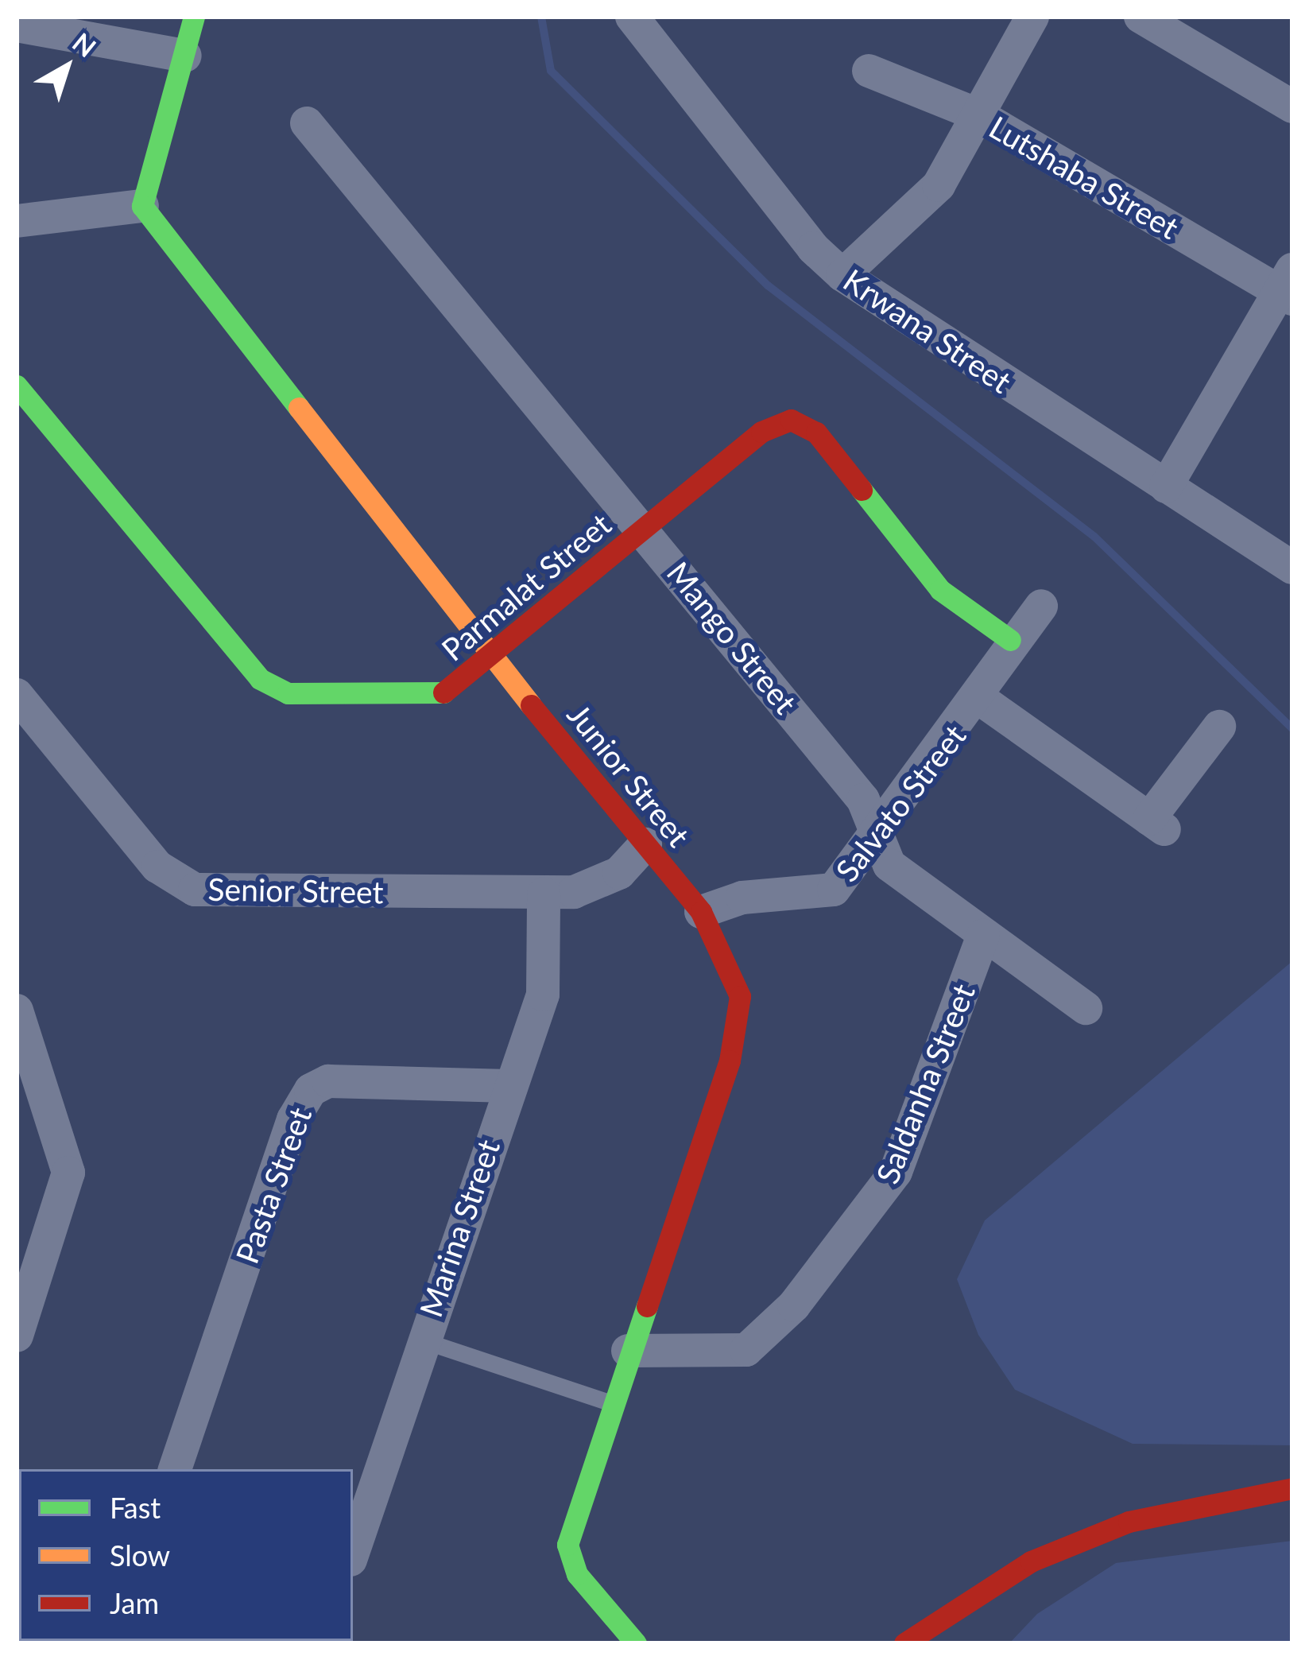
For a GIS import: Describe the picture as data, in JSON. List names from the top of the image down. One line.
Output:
{"streets":{"street":["Lutshaba Street","Krwana Street","Parmalat Street","Mango Street","Junior Street","Salvato Street","Senior Street","Saldanha Street","Pasta Street","Marina Street"]},"crossings":[["Parmalat Street","Mango Street"],["Parmalat Street","Junior Street"],["Parmalat Street","Salvato Street"],["Mango Street","Salvato Street"],["Mango Street","Saldanha Street"],["Junior Street","Salvato Street"],["Junior Street","Senior Street"],["Junior Street","Saldanha Street"],["Senior Street","Marina Street"],["Pasta Street","Marina Street"]],"legend":["Fast","Slow","Jam"],"north":"top right"}
